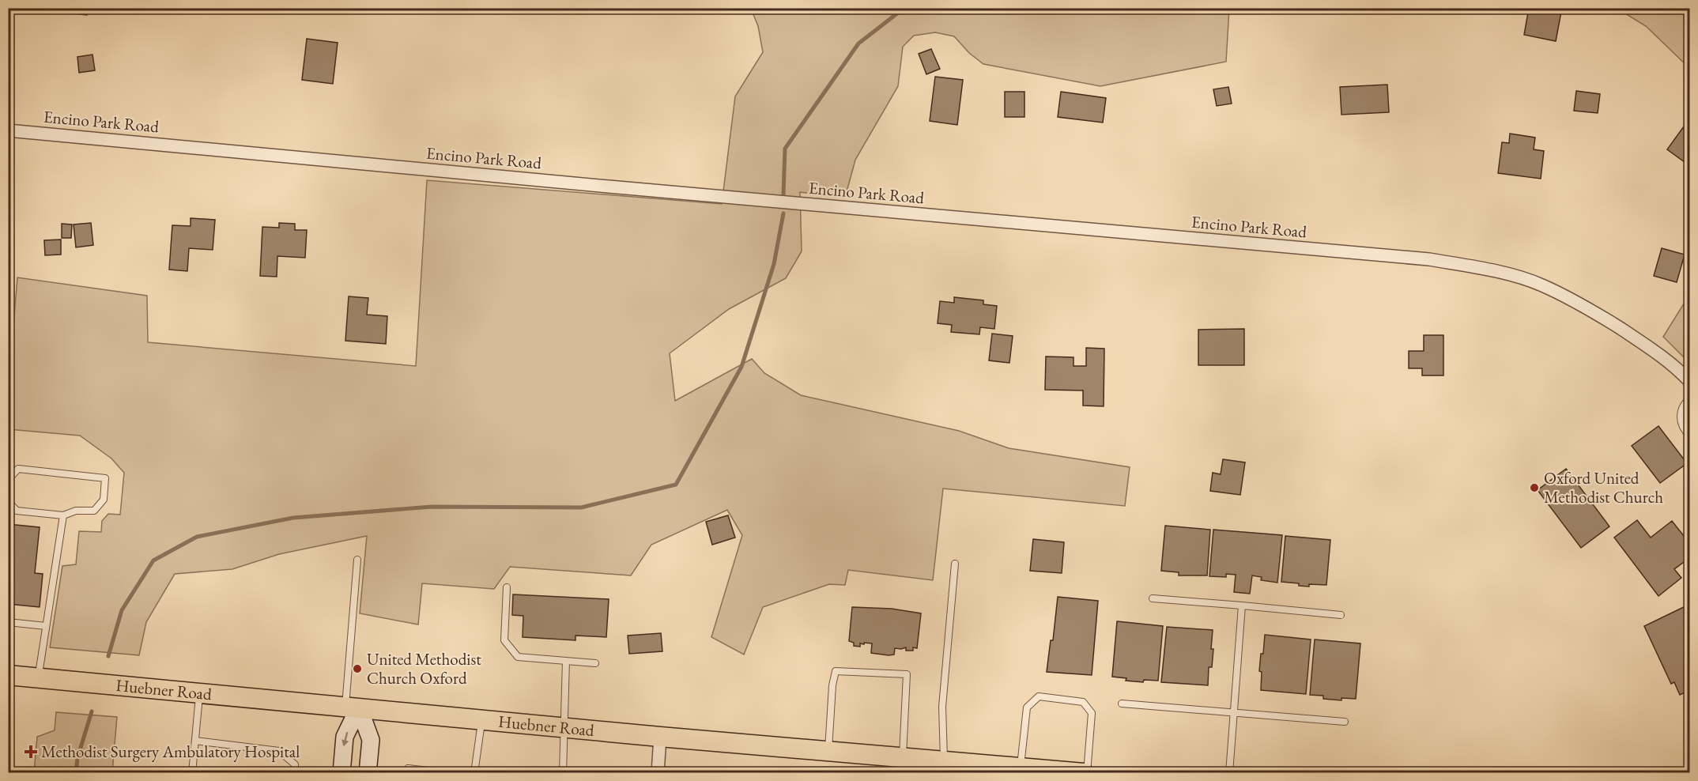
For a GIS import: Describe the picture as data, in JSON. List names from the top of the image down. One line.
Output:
{"streets":{"main road":["Huebner Road"],"street":["Encino Park Road"]},"places":{"other":["Oxford United Methodist Church","United Methodist Church Oxford"],"health":["Methodist Surgery Ambulatory Hospital"]}}
